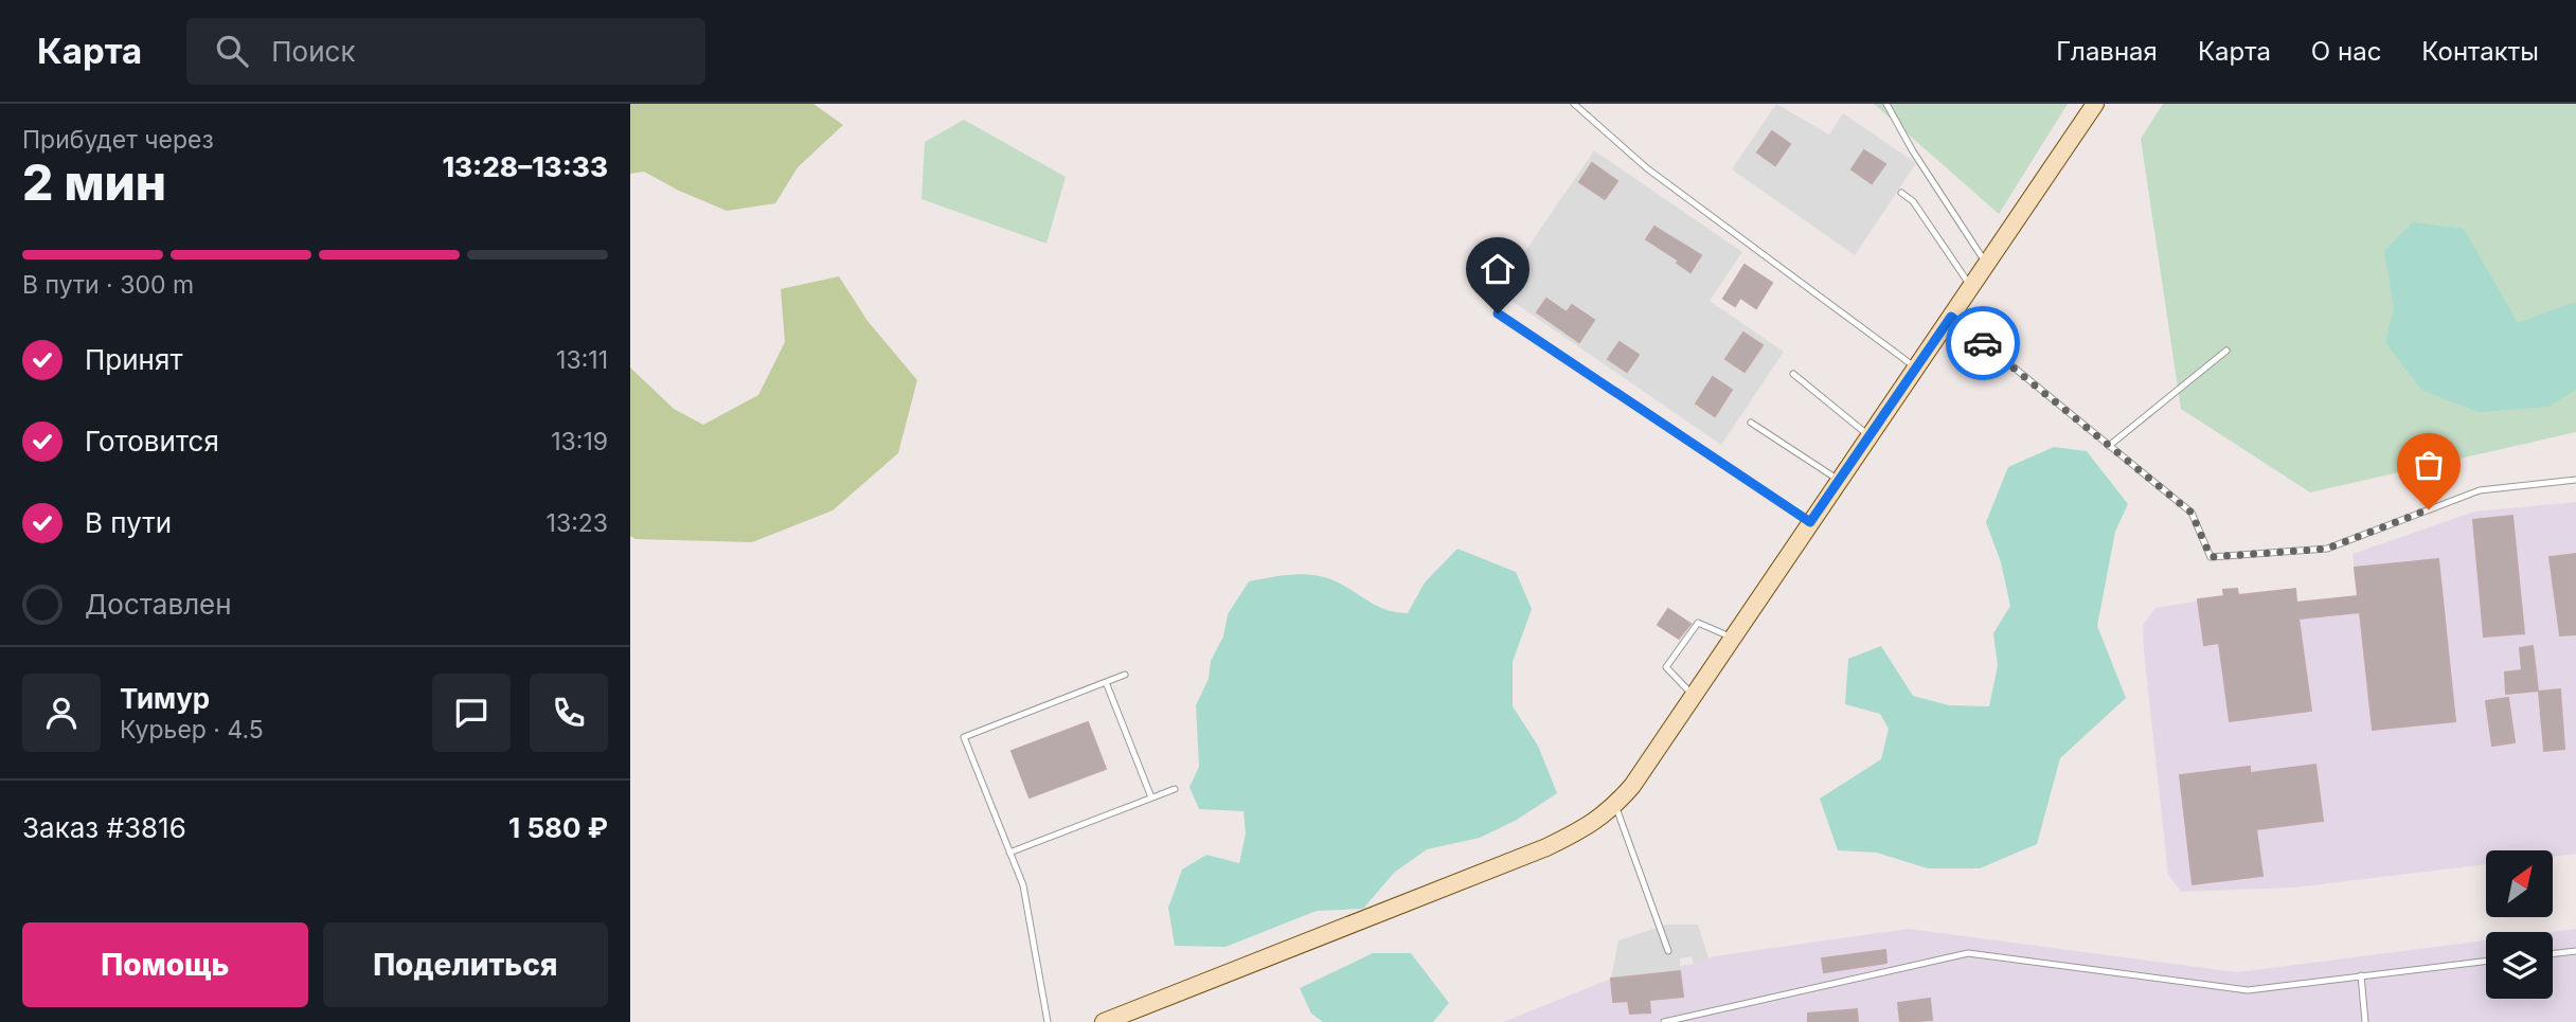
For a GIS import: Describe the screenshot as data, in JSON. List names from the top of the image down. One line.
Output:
{"north":"top right","page":{"header":"Карта","search":"Поиск","nav":["Главная","Карта","О нас","Контакты"],"heading":["2 мин","Прибудет через","13:28–13:33"],"panel":["Тимур","Курьер · 4.5","Заказ #3816","1 580 ₽"],"bar":"В пути · 300 m","list":[["Принят","13:11"],["Готовится","13:19"],["В пути","13:23"],"Доставлен"],"buttons":["Помощь","Поделиться"]}}
